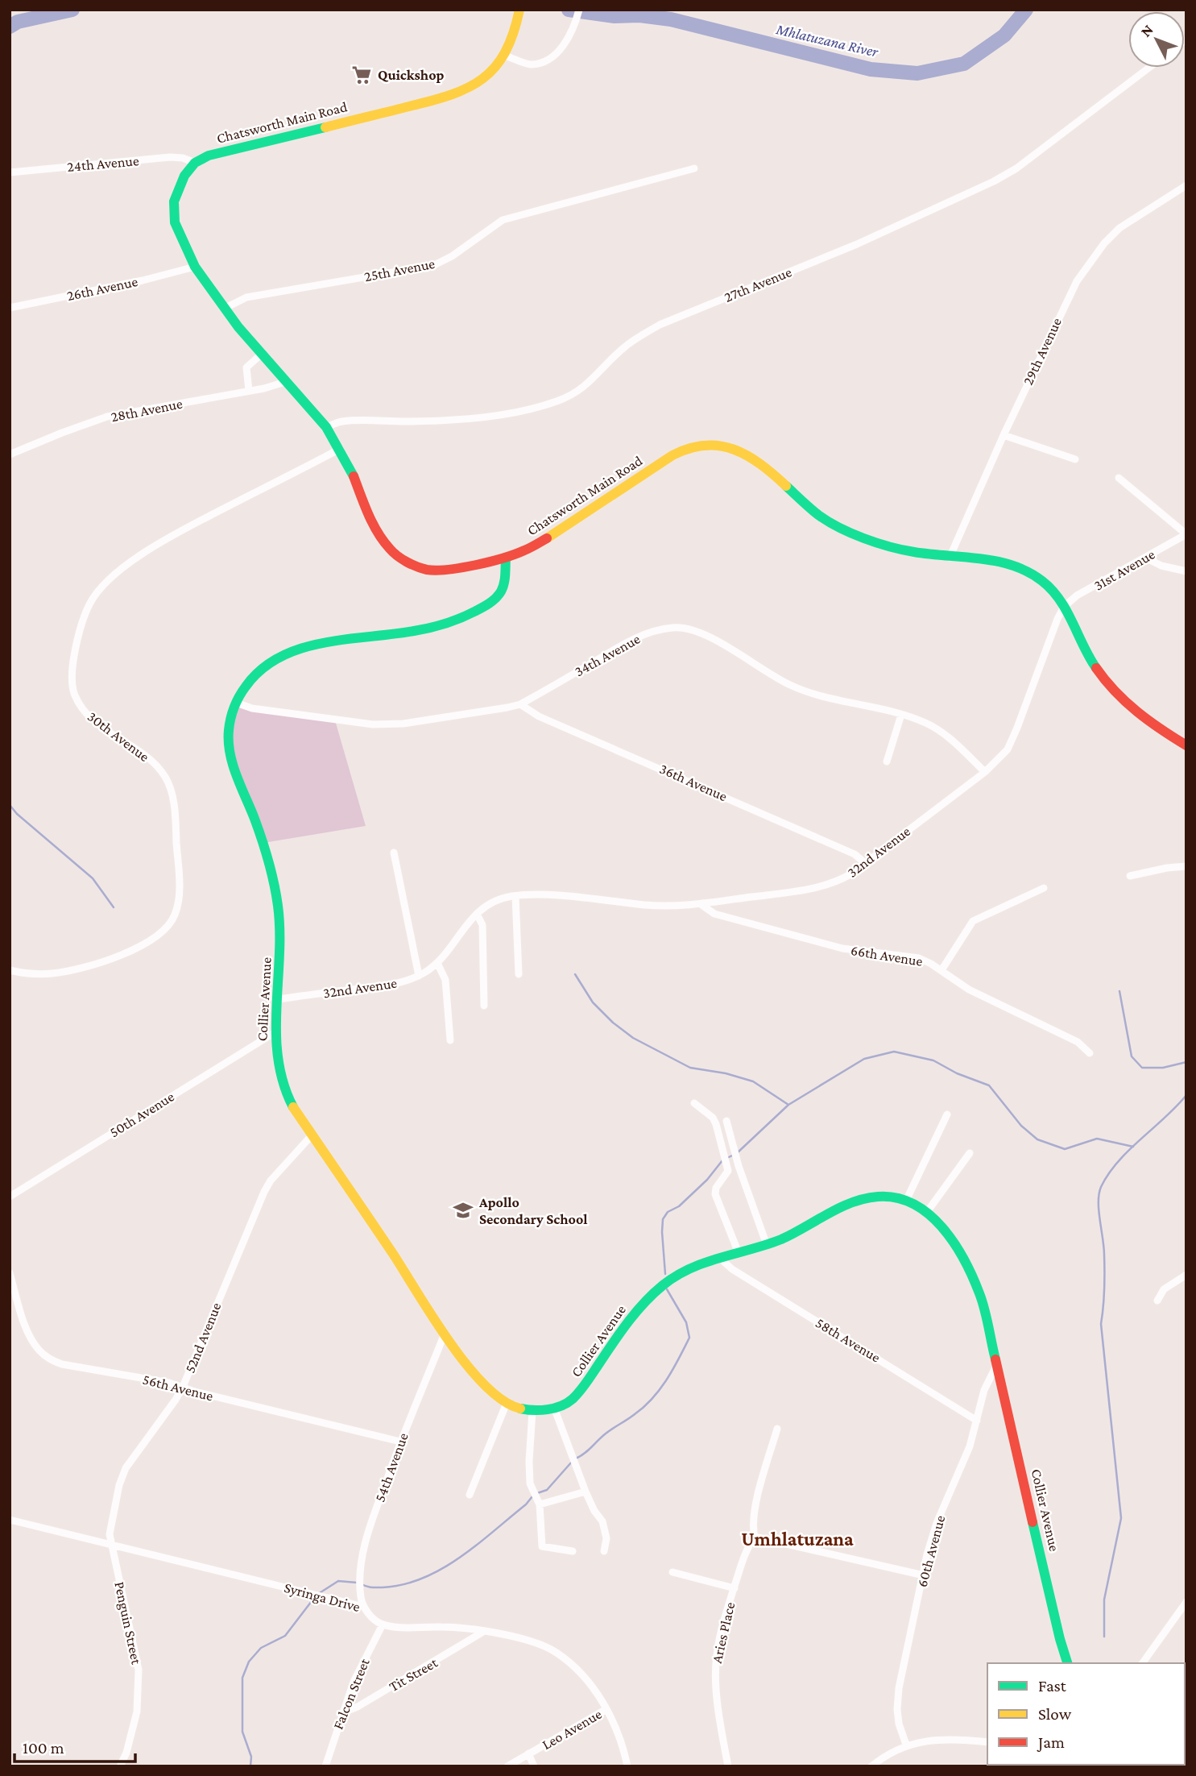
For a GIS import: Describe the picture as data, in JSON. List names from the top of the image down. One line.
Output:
{"streets":{"street":["Chatsworth Main Road","24th Avenue","25th Avenue","27th Avenue","26th Avenue","29th Avenue","28th Avenue","31st Avenue","34th Avenue","30th Avenue","36th Avenue","32nd Avenue","66th Avenue","Collier Avenue","50th Avenue","52nd Avenue","58th Avenue","56th Avenue","54th Avenue","60th Avenue","Syringa Drive","Penguin Street","Aries Place","Tit Street","Falcon Street","Leo Avenue"]},"crossings":[["Chatsworth Main Road","24th Avenue"],["Chatsworth Main Road","25th Avenue"],["Chatsworth Main Road","27th Avenue"],["Chatsworth Main Road","26th Avenue"],["Chatsworth Main Road","29th Avenue"],["Chatsworth Main Road","28th Avenue"],["Chatsworth Main Road","31st Avenue"],["Chatsworth Main Road","30th Avenue"],["Chatsworth Main Road","32nd Avenue"],["Chatsworth Main Road","Collier Avenue"],["31st Avenue","32nd Avenue"],["34th Avenue","36th Avenue"],["34th Avenue","32nd Avenue"],["34th Avenue","Collier Avenue"],["36th Avenue","32nd Avenue"],["32nd Avenue","66th Avenue"],["32nd Avenue","Collier Avenue"],["Collier Avenue","50th Avenue"],["Collier Avenue","52nd Avenue"],["Collier Avenue","58th Avenue"],["Collier Avenue","54th Avenue"],["Collier Avenue","60th Avenue"],["52nd Avenue","56th Avenue"],["52nd Avenue","Syringa Drive"],["52nd Avenue","Penguin Street"],["58th Avenue","60th Avenue"],["56th Avenue","54th Avenue"],["54th Avenue","Syringa Drive"],["Syringa Drive","Penguin Street"],["Syringa Drive","Falcon Street"],["Tit Street","Falcon Street"]],"districts":["Umhlatuzana"],"water":["Mhlatuzana River"],"places":{"supermarket":["Quickshop"],"school or university":["Apollo Secondary School"]},"legend":["Fast","Slow","Jam"],"scale_bar":"100 m","north":"top left"}
